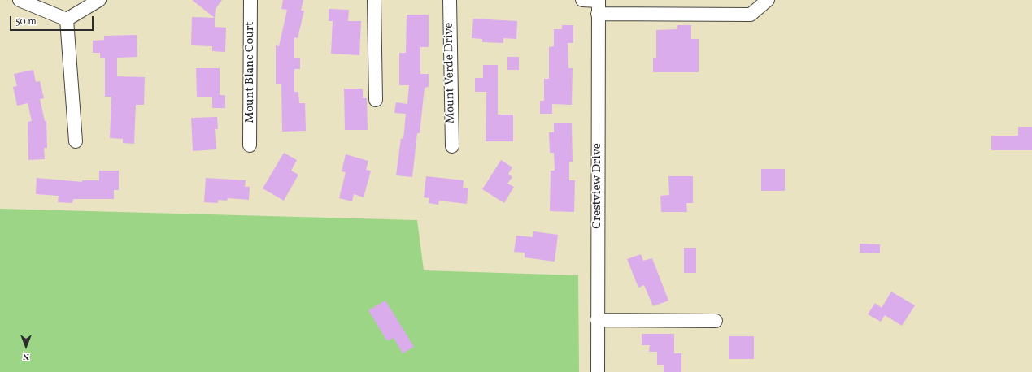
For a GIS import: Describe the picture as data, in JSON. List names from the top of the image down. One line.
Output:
{"streets":{"street":["Mount Blanc Court","Mount Verde Drive","Crestview Drive"]},"scale_bar":"50 m","north":"bottom"}
